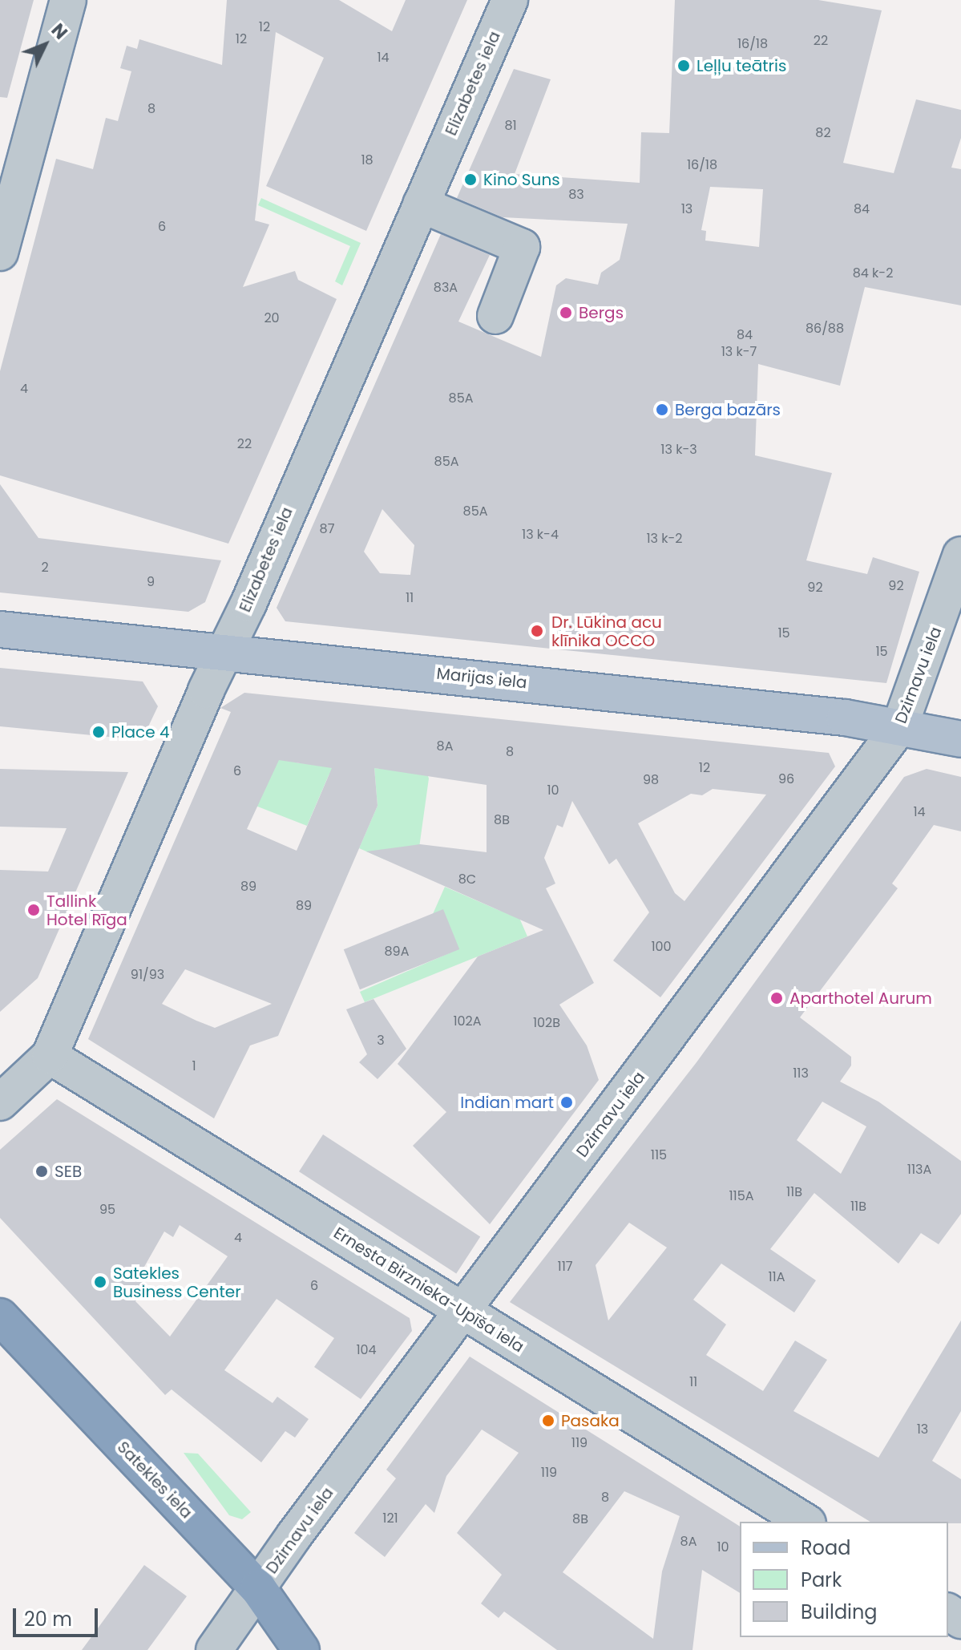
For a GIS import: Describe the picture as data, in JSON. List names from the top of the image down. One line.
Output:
{"streets":{"highway":["Satekles iela"],"main road":["Marijas iela"],"street":["Elizabetes iela","Dzirnavu iela","Ernesta Birznieka-Upīša iela"]},"crossings":[["Elizabetes iela","Marijas iela"],["Elizabetes iela","Ernesta Birznieka-Upīša iela"],["Dzirnavu iela","Marijas iela"],["Dzirnavu iela","Ernesta Birznieka-Upīša iela"],["Dzirnavu iela","Satekles iela"]],"places":["Leļļu teātris","Kino Suns","Bergs","Berga bazārs","Dr. Lūkina acu klīnika OCCO","Place 4","Tallink Hotel Rīga","Aparthotel Aurum","Indian mart","SEB","Satekles Business Center","Pasaka"],"house_numbers":["12","12","22","16/18","14","8","81","82","18","16/18","83","13","84","6","84 k-2","83A","20","86/88","84","13 k-7","4","85A","22","13 k-3","85A","85A","87","13 k-4","13 k-2","2","9","92","92","11","15","15","8A","8","12","6","96","98","10","14","8B","8C","89","89","100","89A","91/93","102A","102B","3","1","113","115","113A","11B","115A","11B","95","4","117","11A","6","104","11","13","119","119","8","121","8B","8A","10"],"legend":["Road","Park","Building"],"scale_bar":"20 m","north":"top right"}
